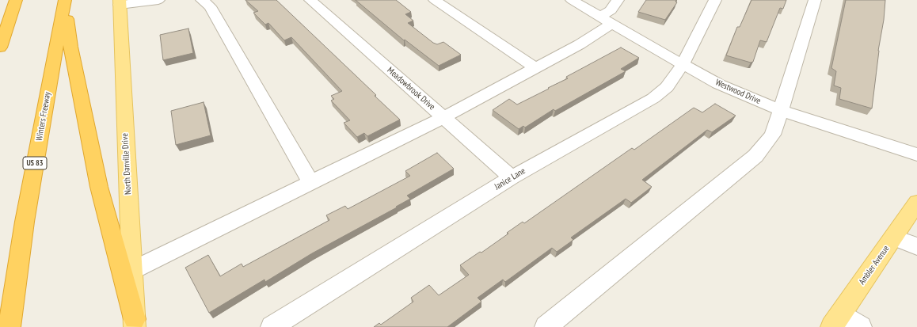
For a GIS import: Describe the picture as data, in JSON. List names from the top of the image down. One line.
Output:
{"streets":{"highway":["Winters Freeway","US 83"],"main road":["North Danville Drive","Ambler Avenue"],"street":["Meadowbrook Drive","Westwood Drive","Janice Lane"]},"crossings":[["Meadowbrook Drive","Janice Lane"],["Westwood Drive","Janice Lane"]]}
